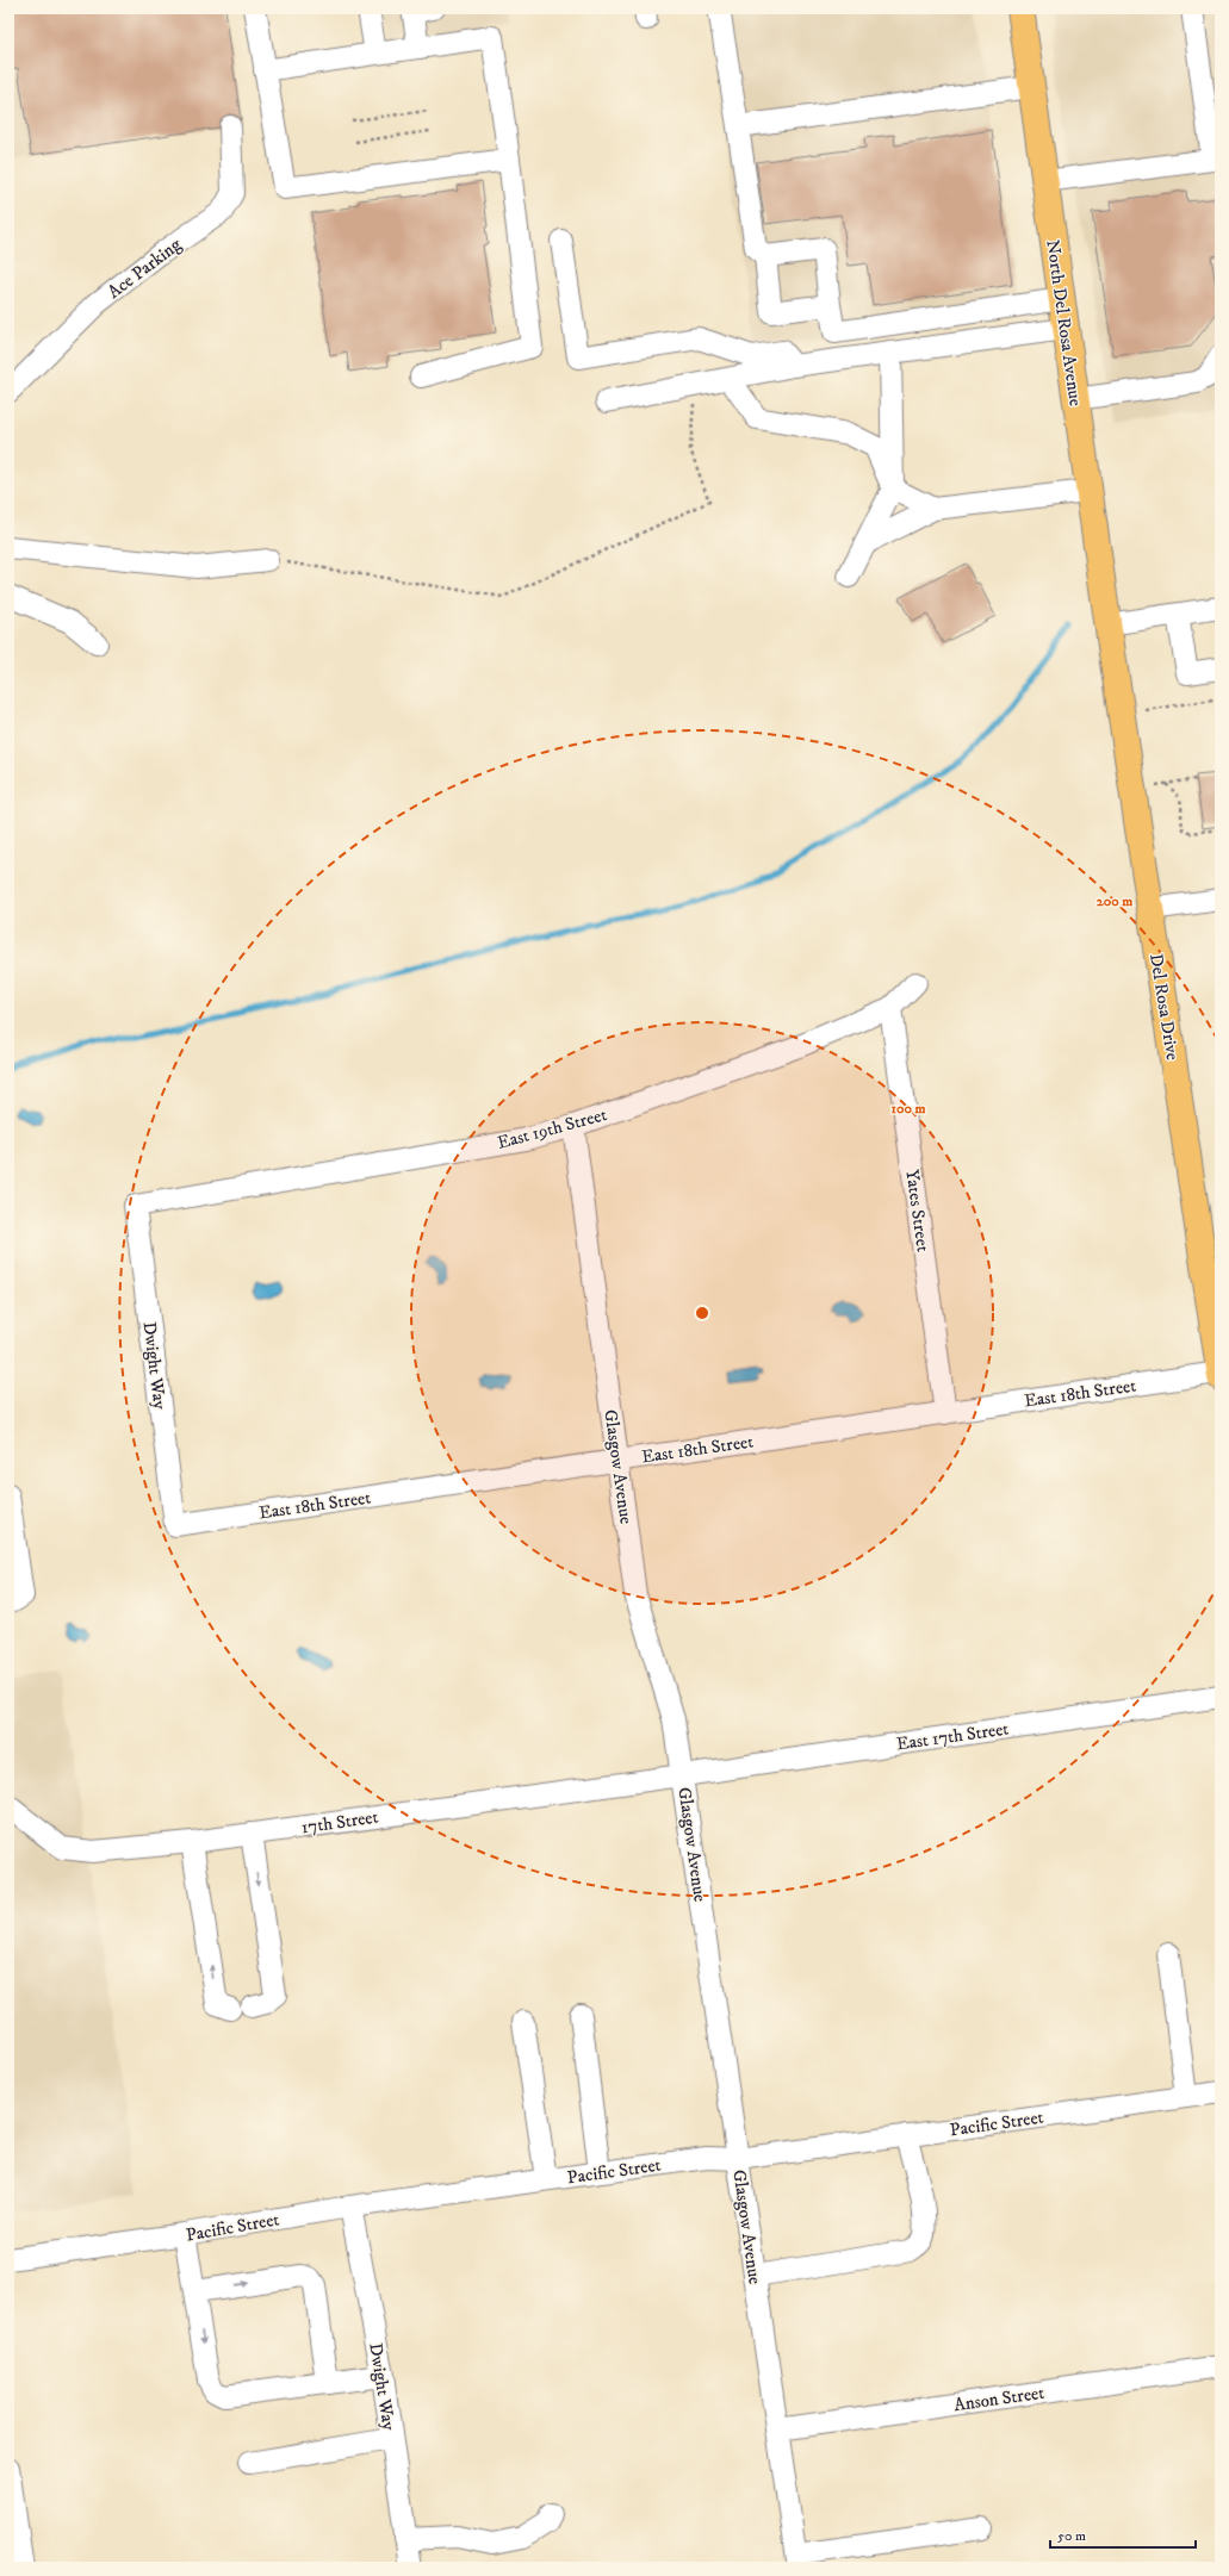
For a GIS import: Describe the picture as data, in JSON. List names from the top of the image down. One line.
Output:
{"streets":{"main road":["North Del Rosa Avenue","Del Rosa Drive"],"street":["Ace Parking","East 19th Street","Yates Street","Dwight Way","East 18th Street","Glasgow Avenue","East 17th Street","17th Street","Pacific Street","Anson Street"]},"crossings":[["North Del Rosa Avenue","Del Rosa Drive"],["Del Rosa Drive","East 18th Street"],["East 19th Street","Yates Street"],["East 19th Street","Dwight Way"],["East 19th Street","Glasgow Avenue"],["Yates Street","East 18th Street"],["Dwight Way","East 18th Street"],["Dwight Way","Pacific Street"],["East 18th Street","Glasgow Avenue"],["Glasgow Avenue","East 17th Street"],["Glasgow Avenue","17th Street"],["Glasgow Avenue","Pacific Street"],["Glasgow Avenue","Anson Street"],["East 17th Street","17th Street"]],"scale_bar":"50 m","rings":["200 m","100 m"]}
